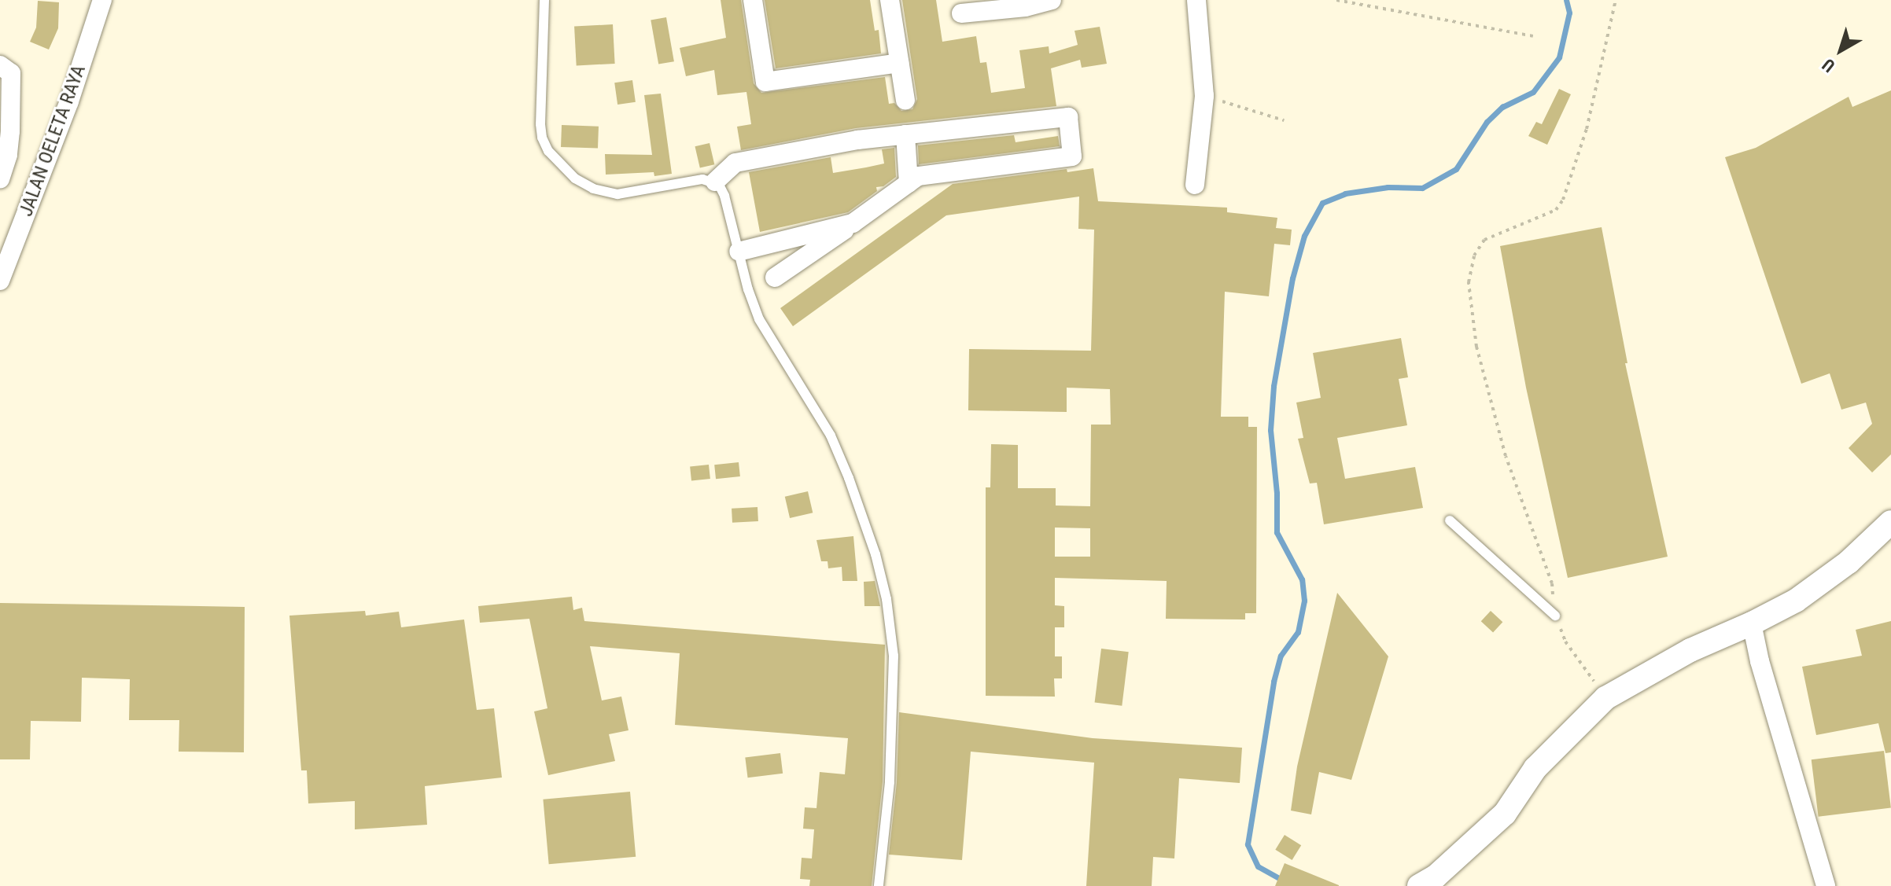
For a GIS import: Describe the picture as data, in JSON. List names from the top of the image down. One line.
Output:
{"streets":{"street":["JALAN OELETA RAYA"]},"north":"bottom left"}
